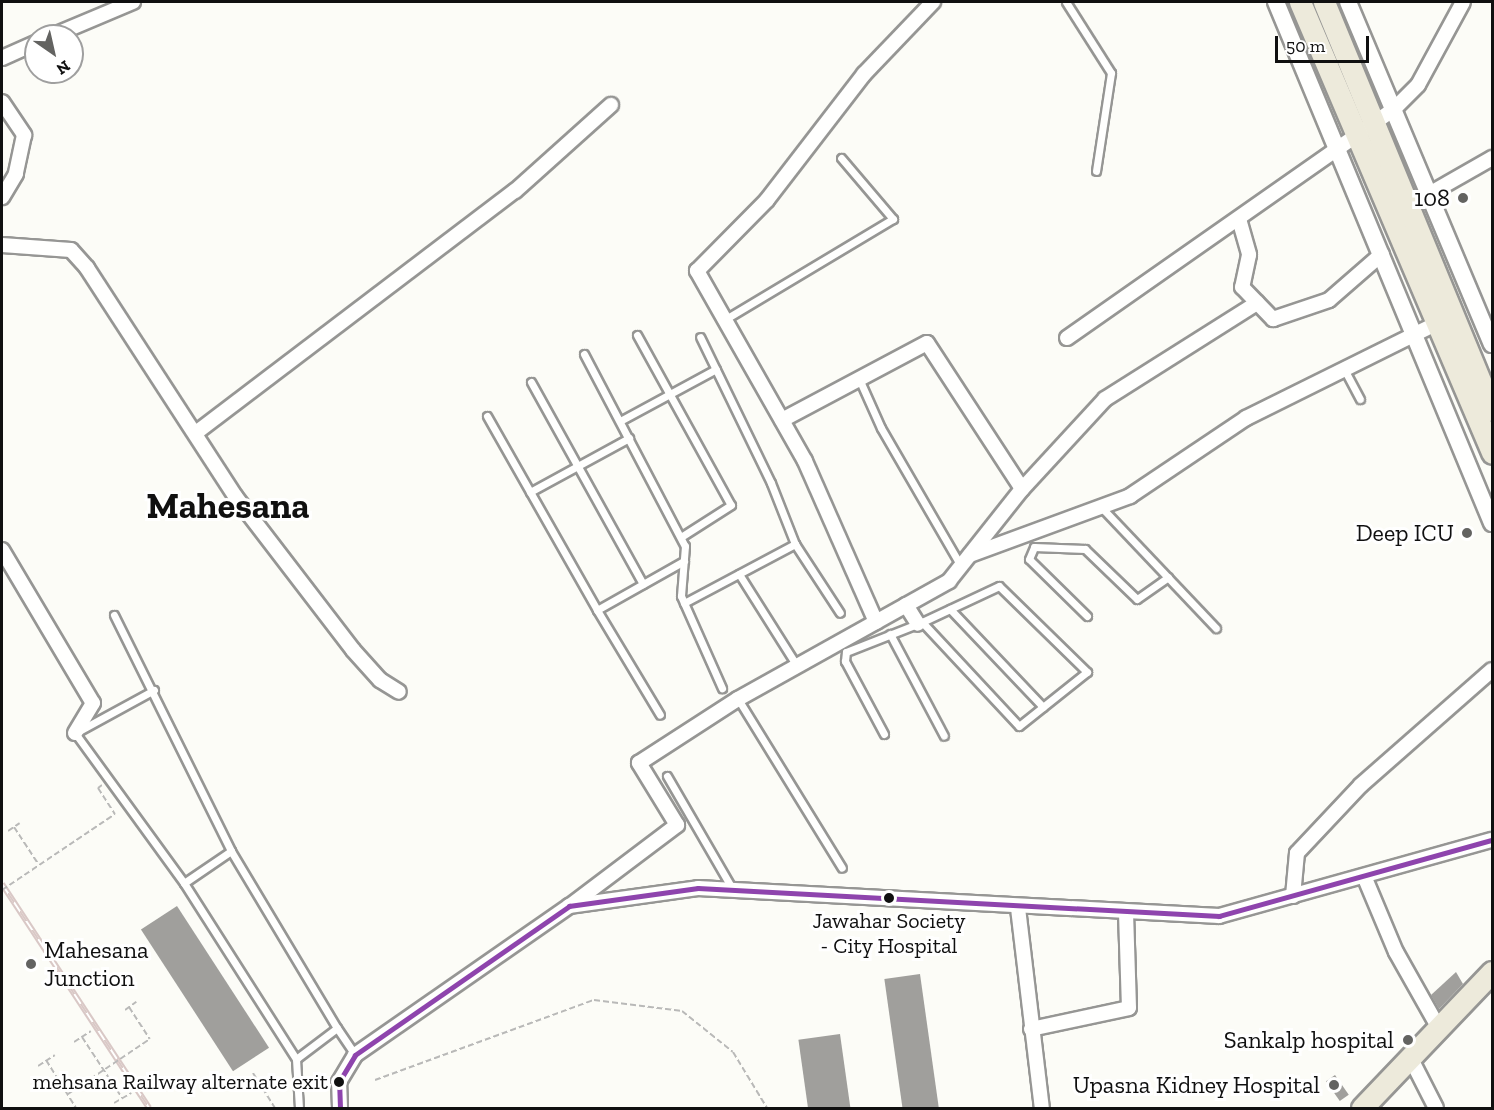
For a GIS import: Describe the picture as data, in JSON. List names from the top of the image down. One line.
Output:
{"districts":["Mahesana"],"places":["108","Deep ICU","Jawahar Society - City Hospital","Mahesana Junction","Sankalp hospital","mehsana Railway alternate exit","Upasna Kidney Hospital"],"scale_bar":"50 m","north":"bottom right"}
